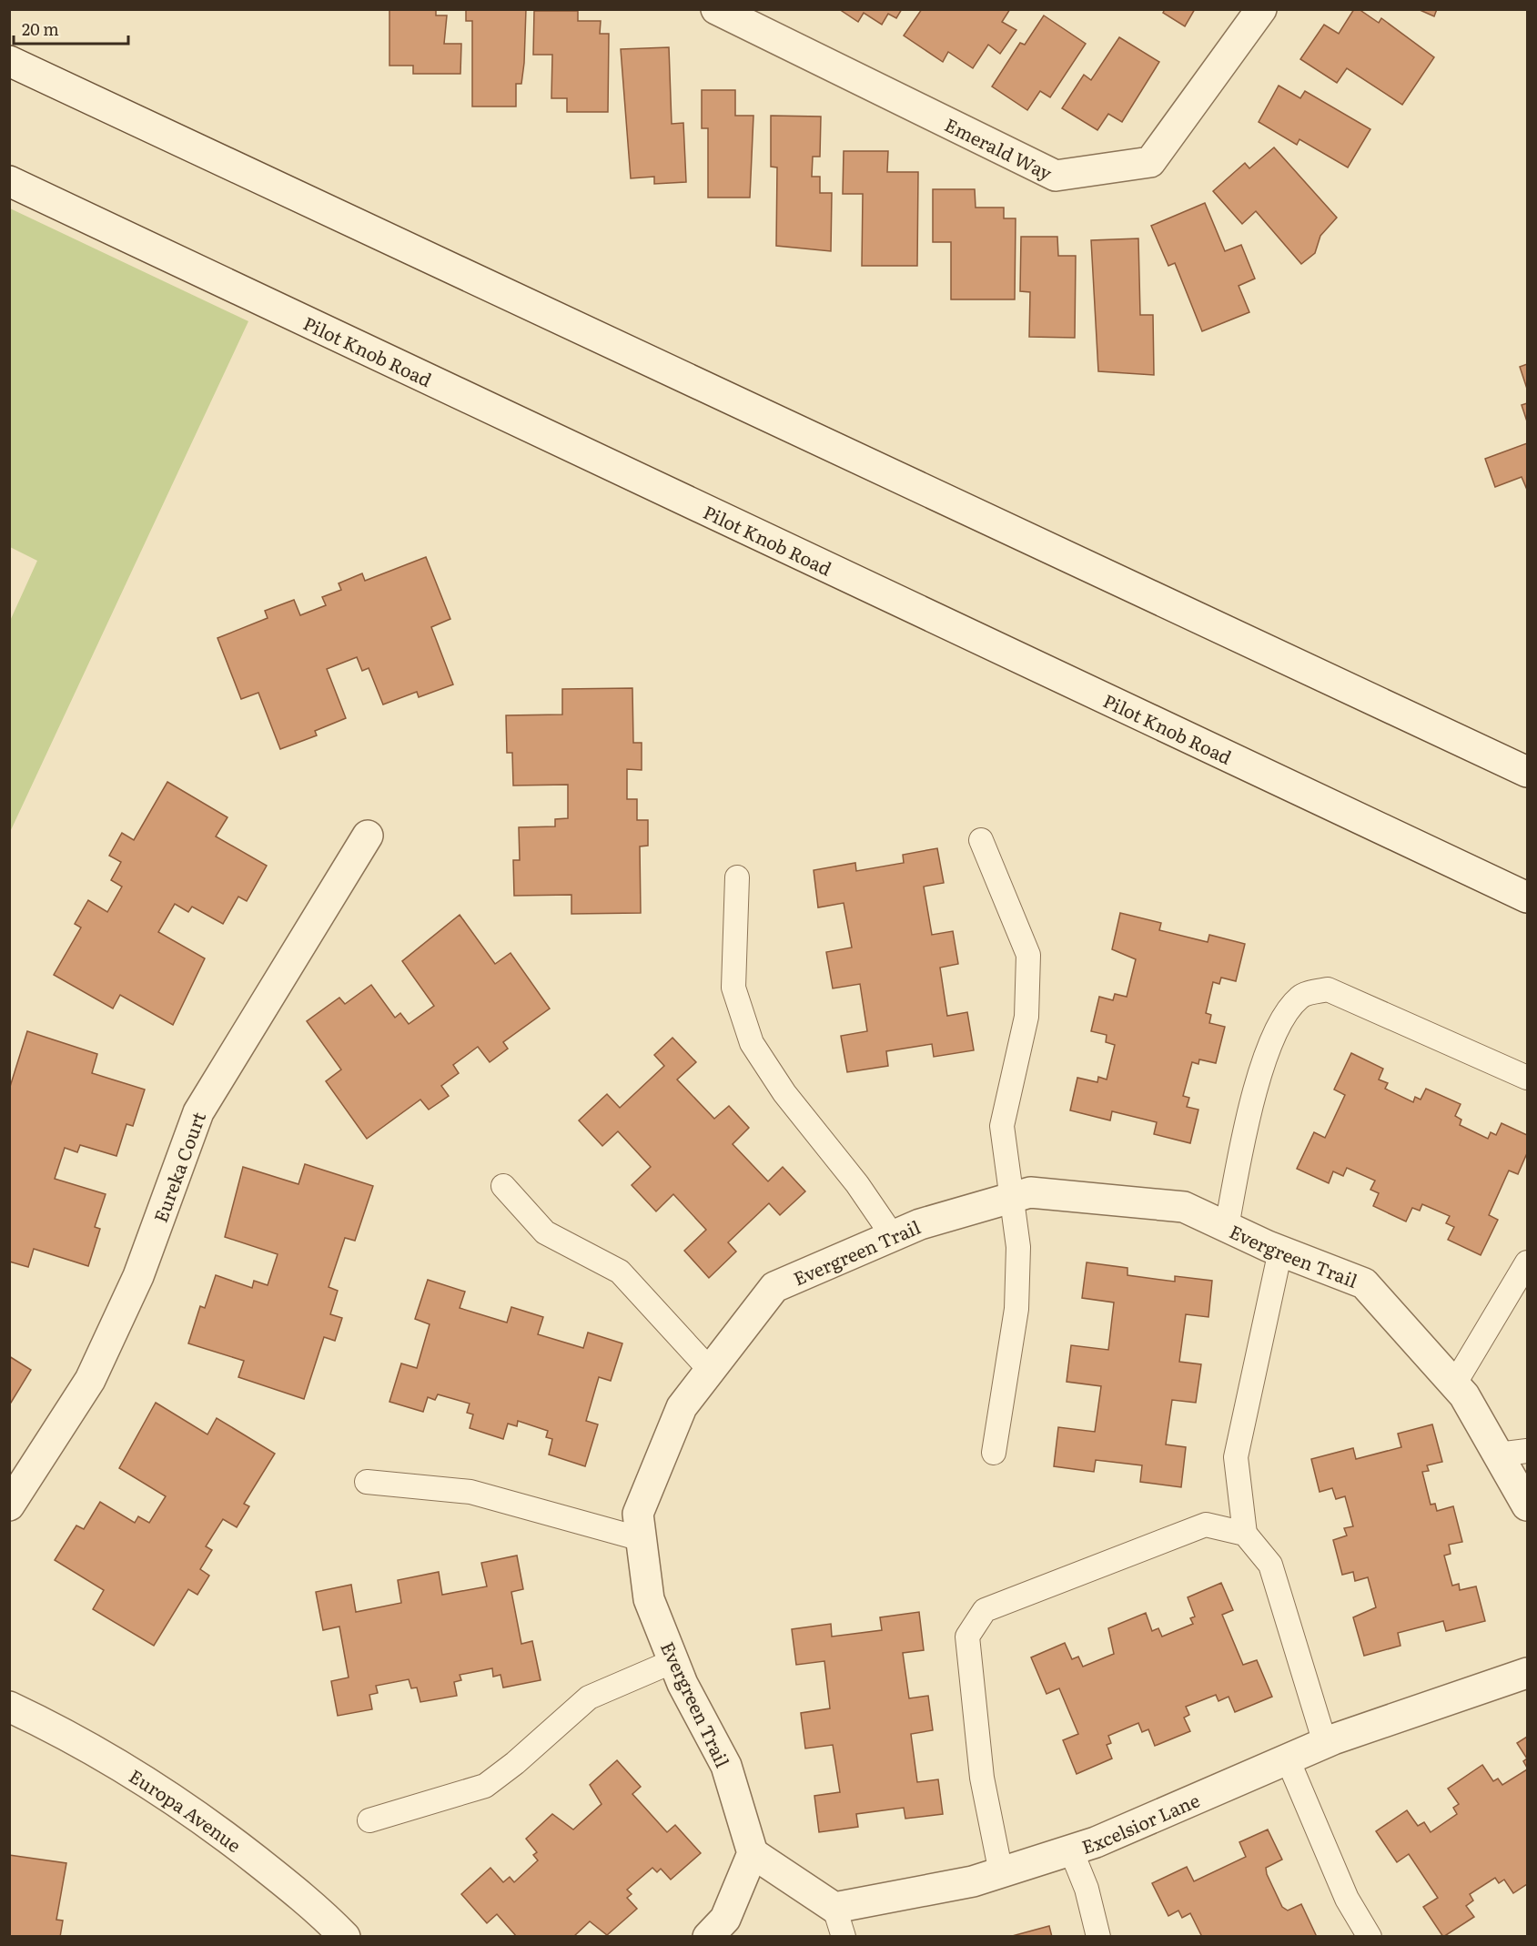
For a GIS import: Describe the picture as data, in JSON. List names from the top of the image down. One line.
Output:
{"streets":{"street":["Emerald Way","Pilot Knob Road","Eureka Court","Evergreen Trail","Europa Avenue","Excelsior Lane"]},"scale_bar":"20 m"}
